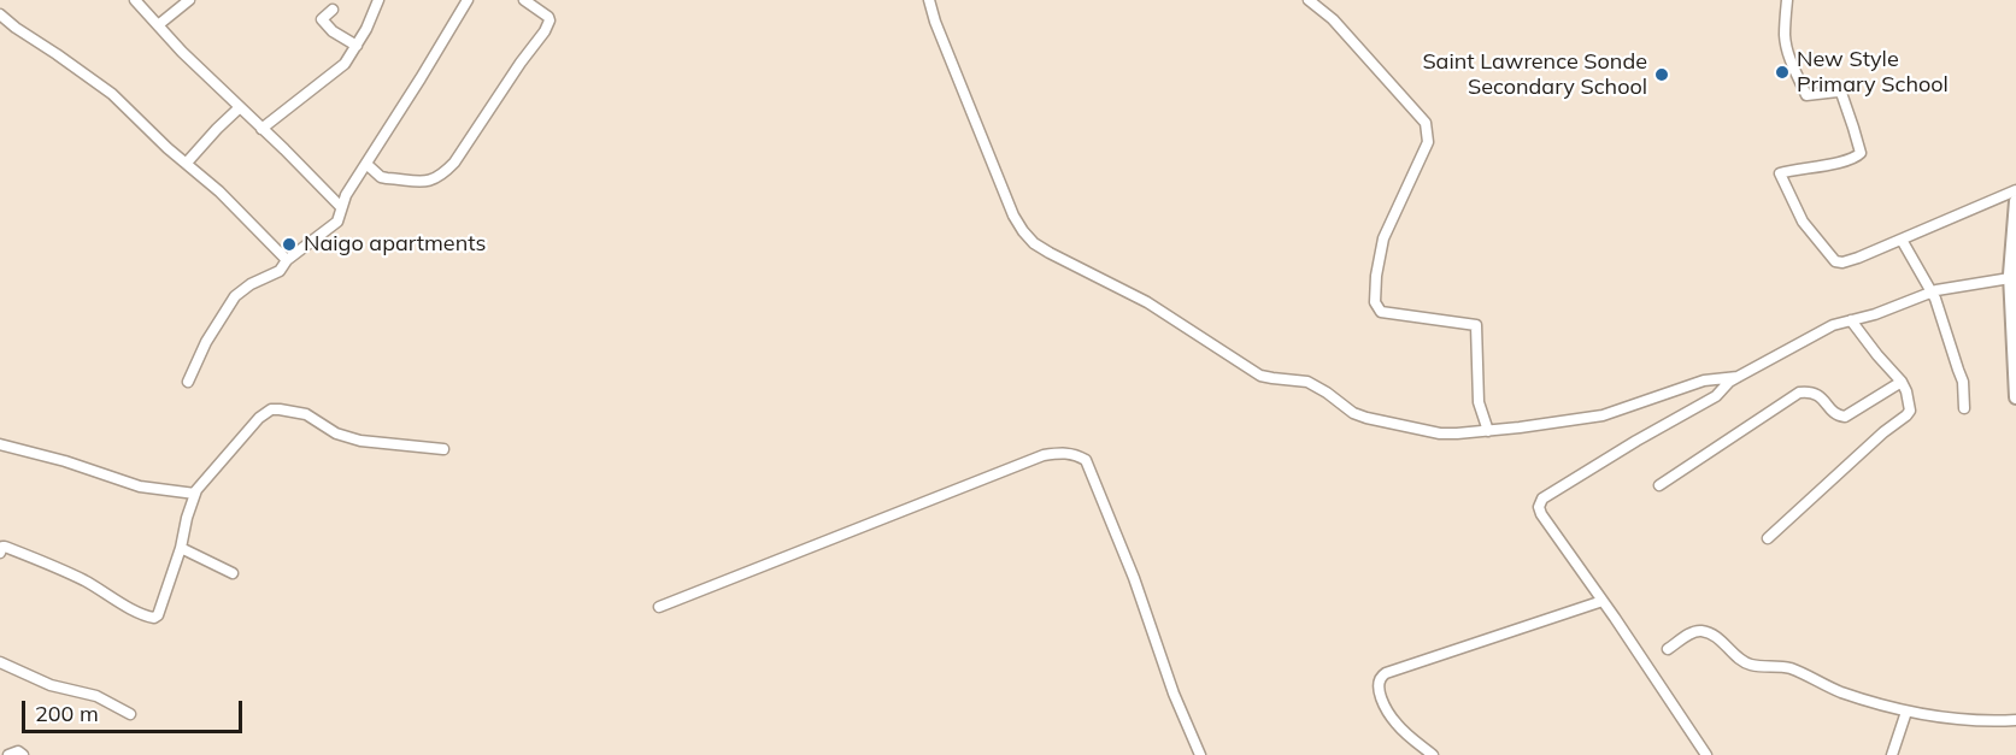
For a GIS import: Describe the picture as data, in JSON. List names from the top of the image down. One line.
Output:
{"places":["New Style Primary School","Saint Lawrence Sonde Secondary School","Naigo apartments"],"scale_bar":"200 m"}
